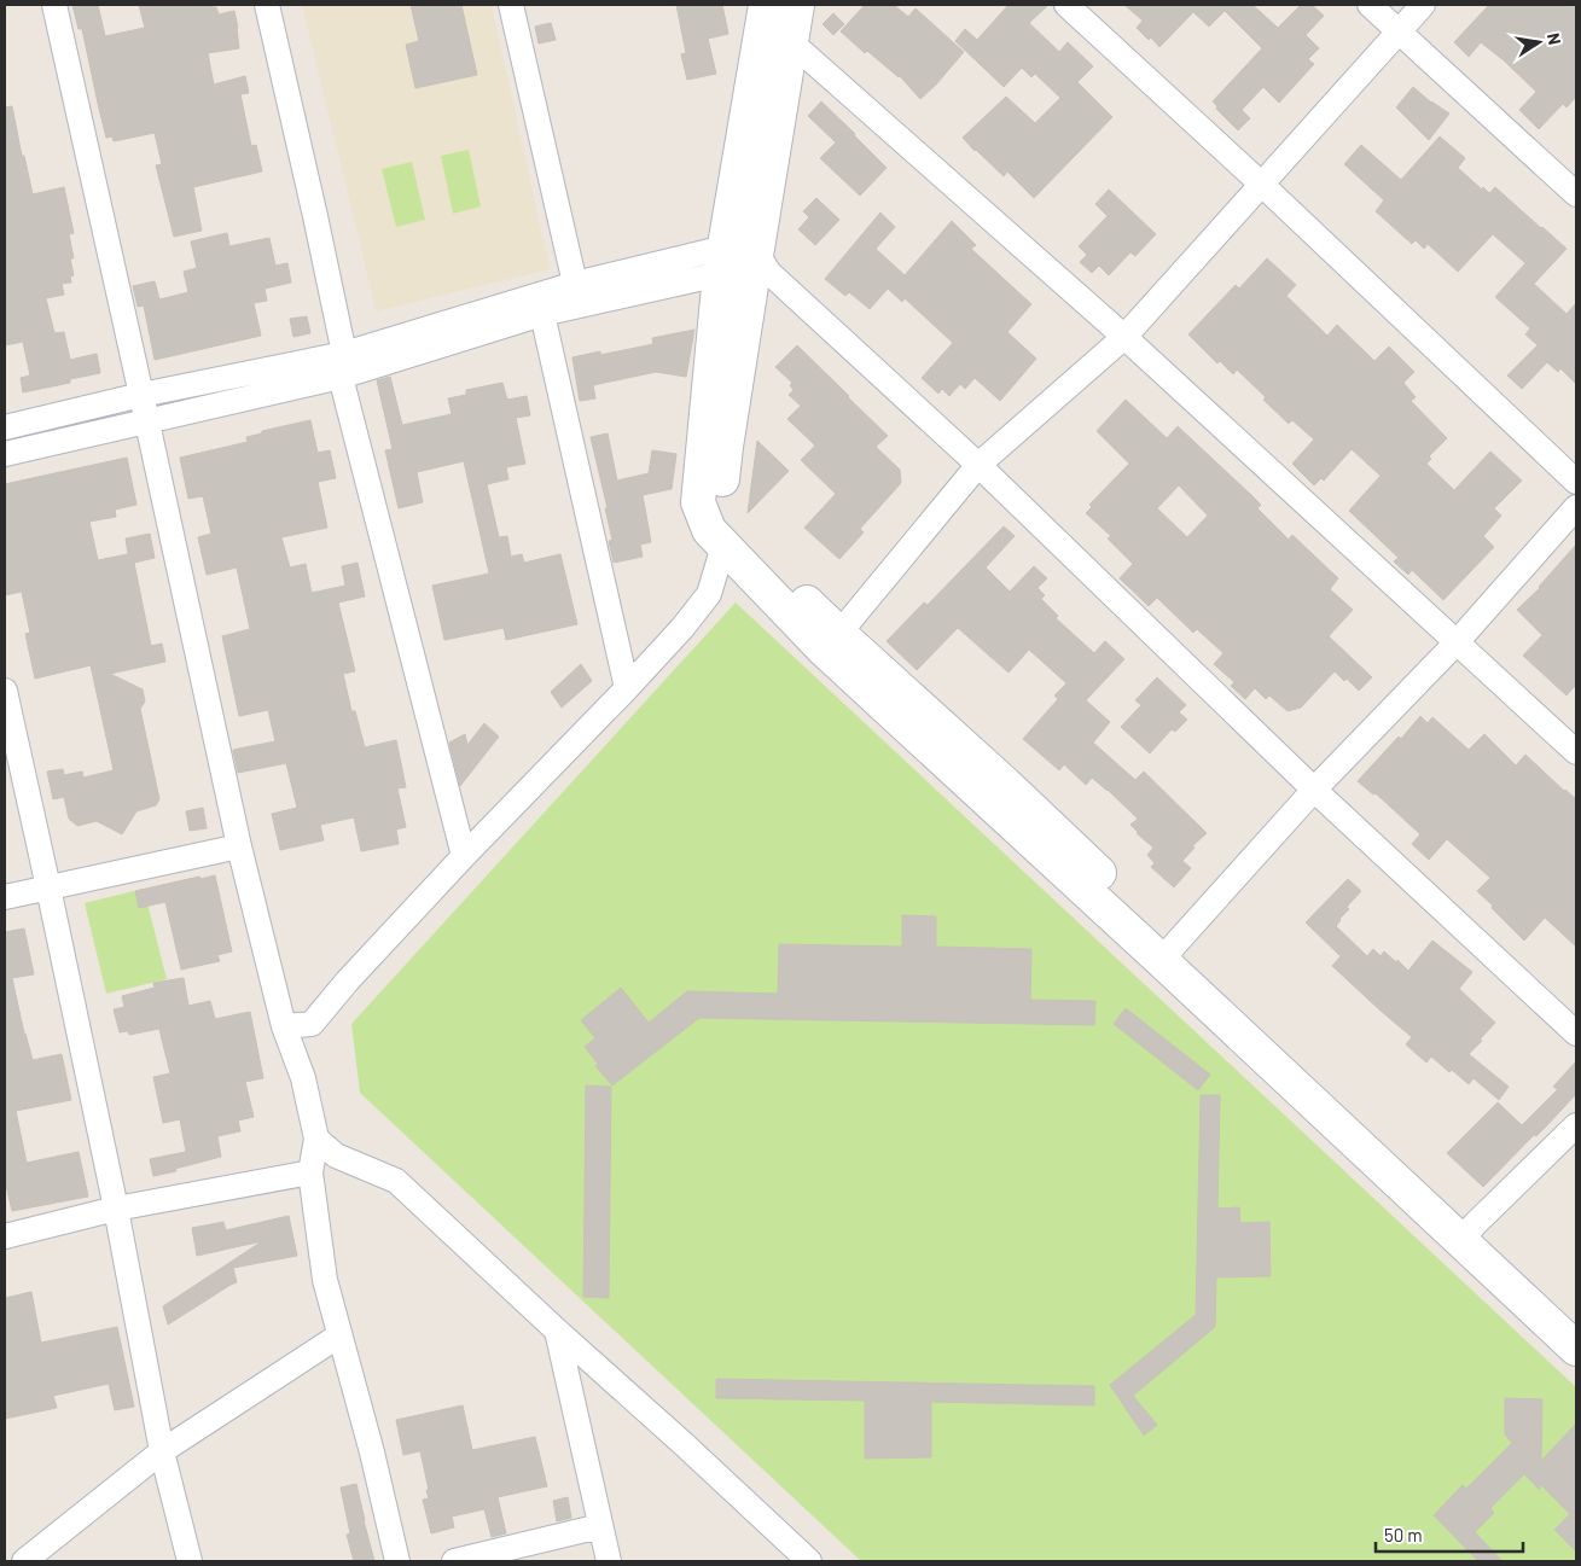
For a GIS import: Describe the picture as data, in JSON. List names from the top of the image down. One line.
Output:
{"scale_bar":"50 m","north":"right"}
